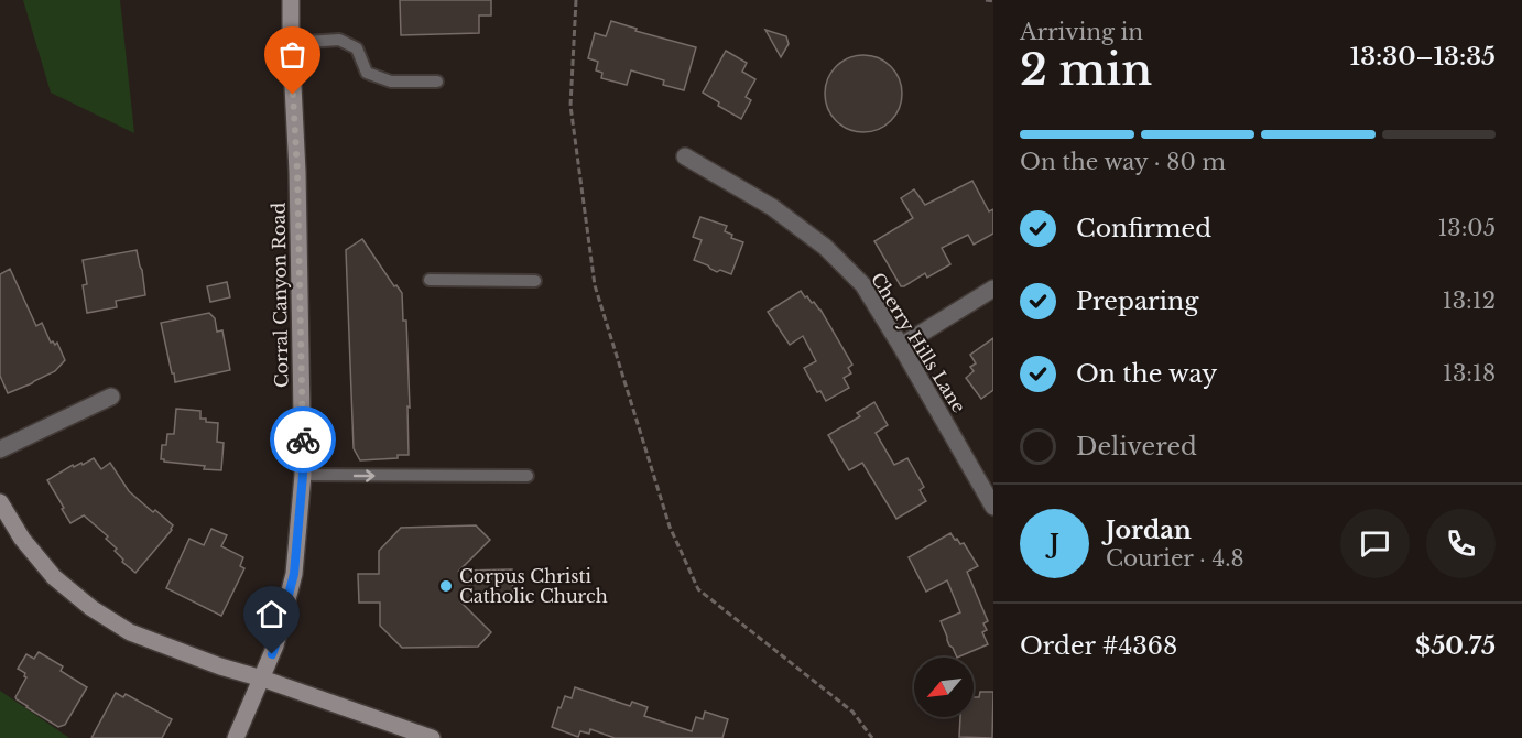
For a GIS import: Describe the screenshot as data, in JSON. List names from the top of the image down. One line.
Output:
{"streets":{"main road":["Corral Canyon Road"],"street":["Cherry Hills Lane"]},"places":["Corpus Christi Catholic Church"],"north":"bottom left","page":{"heading":["2 min","Arriving in","13:30–13:35"],"panel":["Jordan","Courier · 4.8","Order #4368","$50.75"],"bar":"On the way · 80 m","list":[["Confirmed","13:05"],["Preparing","13:12"],["On the way","13:18"],"Delivered"],"round":"J"}}
